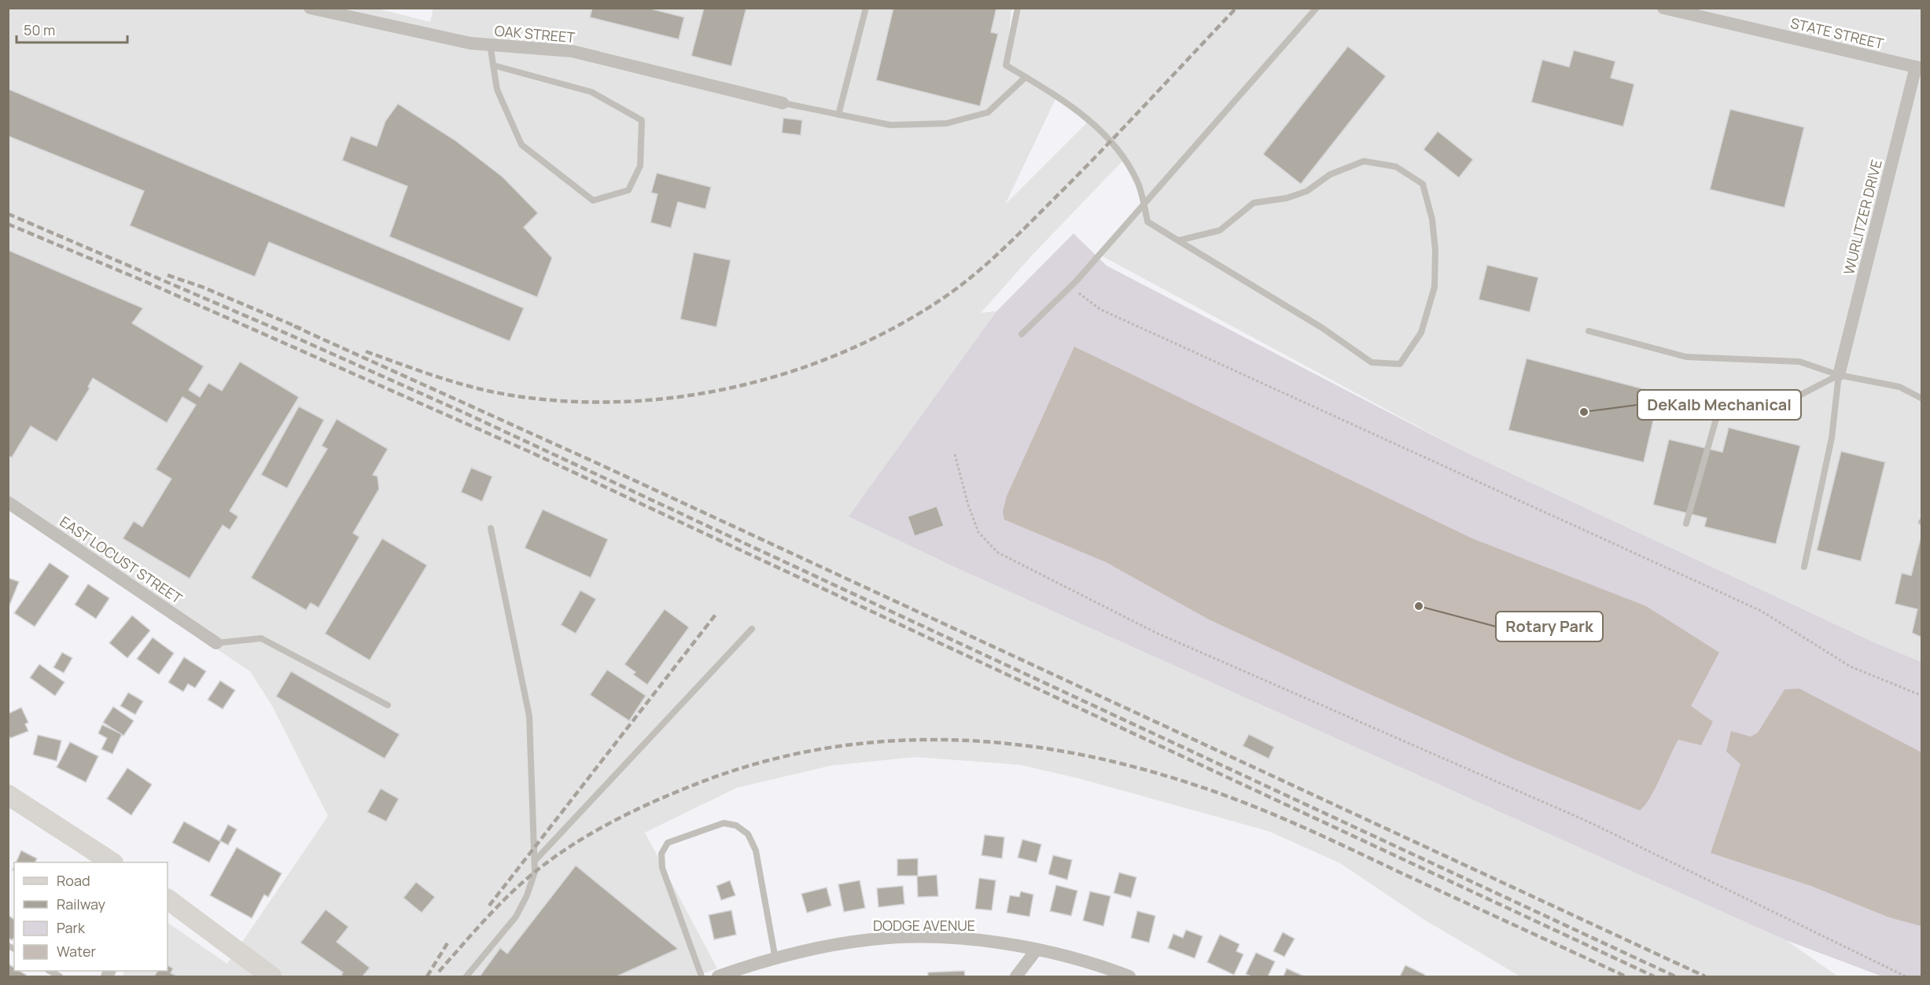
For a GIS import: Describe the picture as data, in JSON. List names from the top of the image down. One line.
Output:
{"streets":{"street":["STATE STREET","OAK STREET","WURLITZER DRIVE","EAST LOCUST STREET","DODGE AVENUE"]},"crossings":[["STATE STREET","WURLITZER DRIVE"]],"places":["DeKalb Mechanical","Rotary Park"],"legend":["Road","Railway","Park","Water"],"scale_bar":"50 m"}
